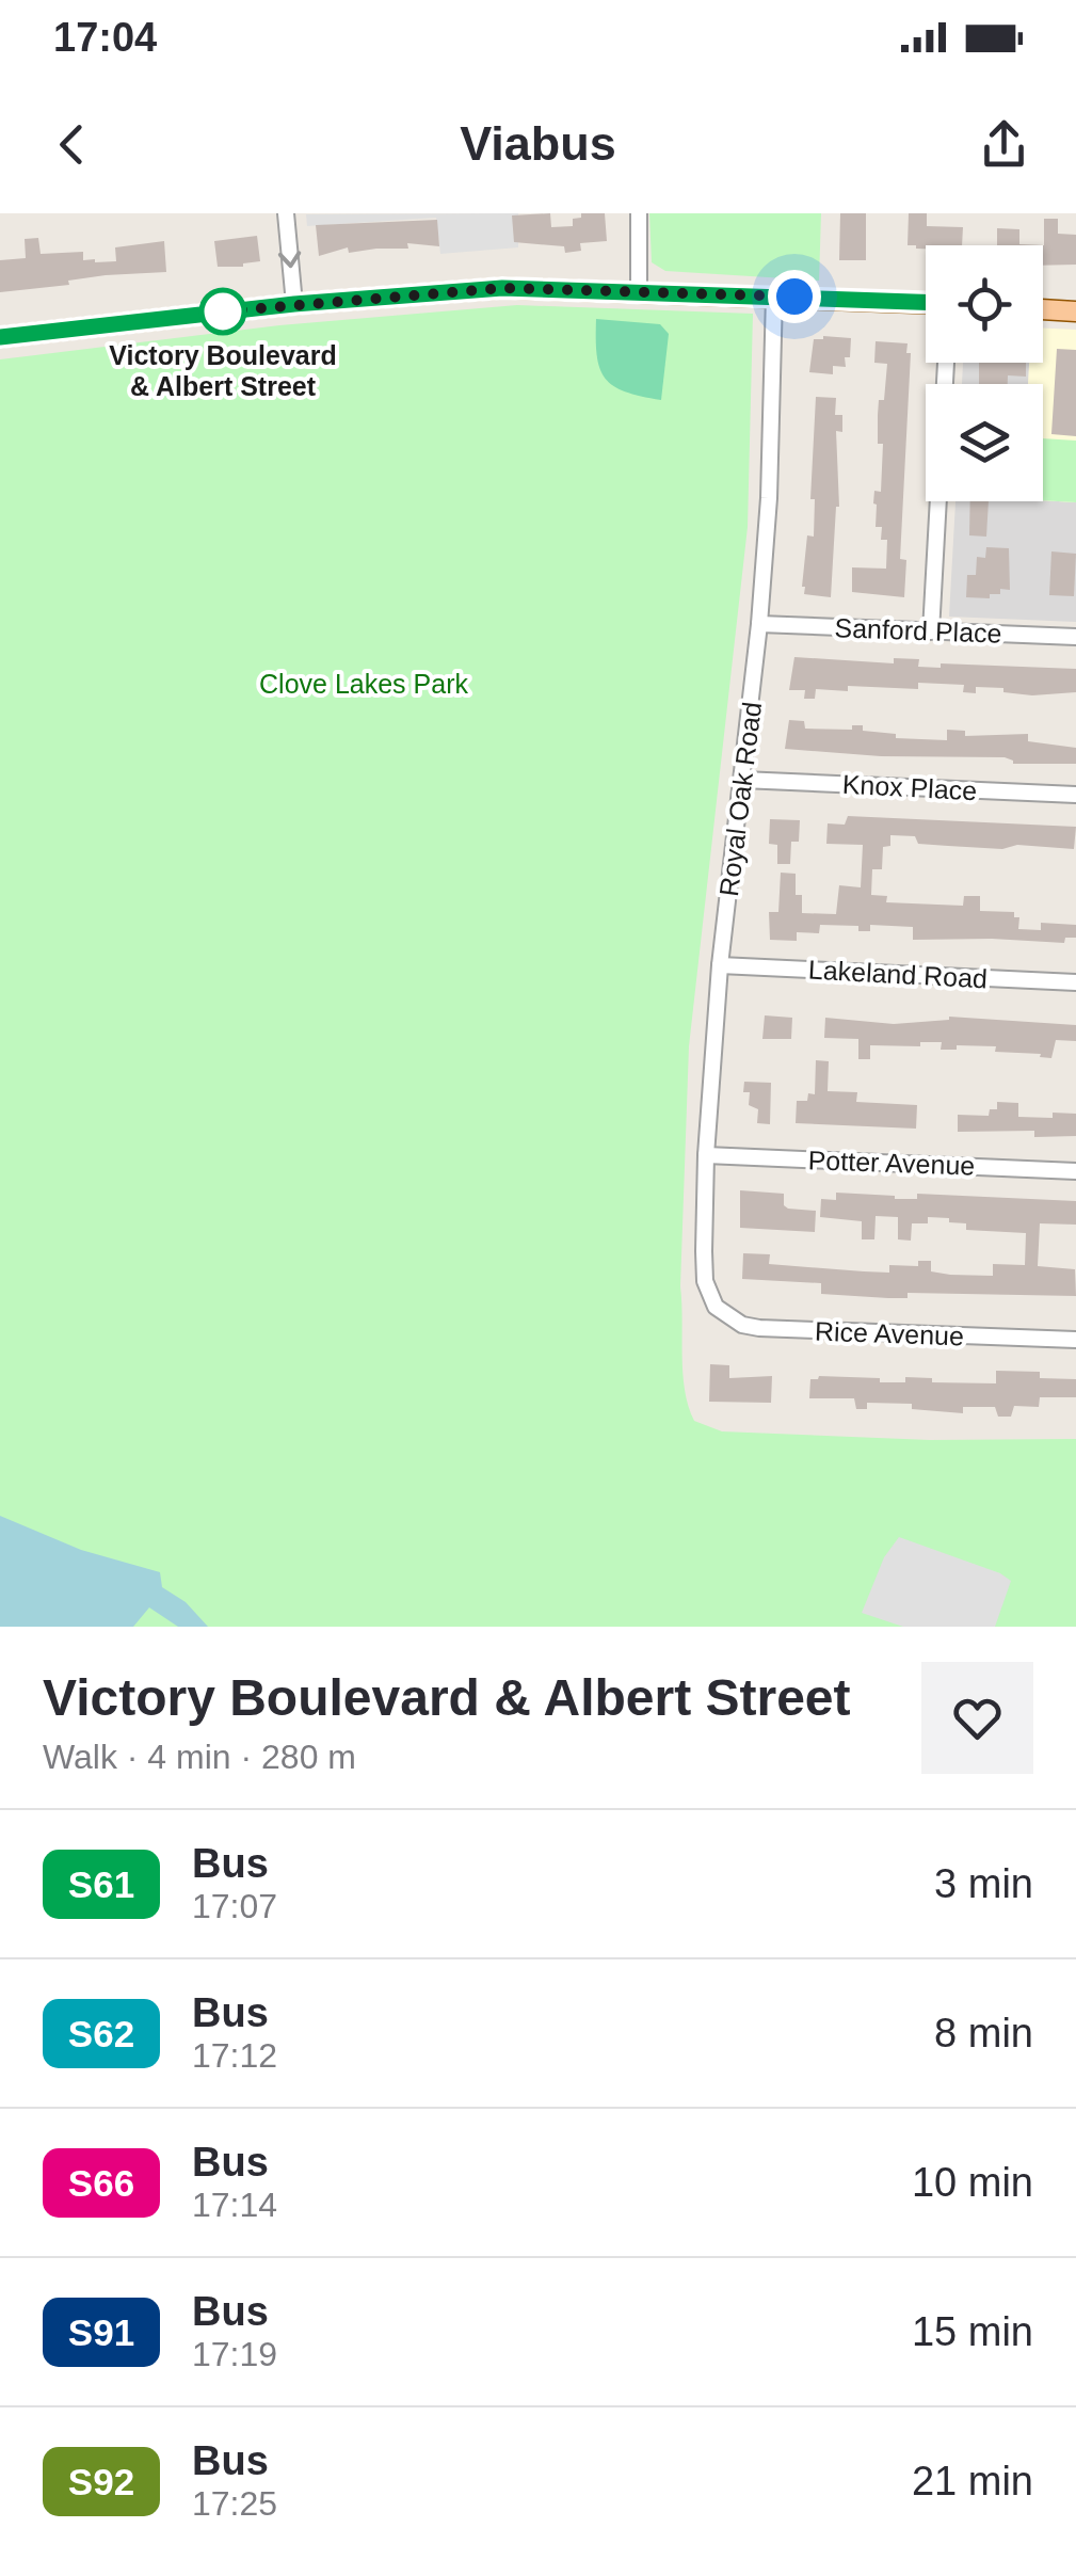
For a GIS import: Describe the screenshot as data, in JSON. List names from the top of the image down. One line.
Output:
{"streets":{"street":["Sanford Place","Knox Place","Royal Oak Road","Lakeland Road","Potter Avenue","Rice Avenue"]},"crossings":[["Sanford Place","Royal Oak Road"],["Knox Place","Royal Oak Road"],["Royal Oak Road","Lakeland Road"],["Royal Oak Road","Potter Avenue"],["Royal Oak Road","Rice Avenue"]],"parks":["Clove Lakes Park"],"places":["Victory Boulevard & Albert Street"],"lines":["bus line S61"],"page":{"status":"17:04","header":"Viabus","heading":["Victory Boulevard & Albert Street","Walk · 4 min · 280 m"],"list":[{"mark":"S61","name":"Bus","note":"17:07","value":"3 min"},{"mark":"S62","name":"Bus","note":"17:12","value":"8 min"},{"mark":"S66","name":"Bus","note":"17:14","value":"10 min"},{"mark":"S91","name":"Bus","note":"17:19","value":"15 min"},{"mark":"S92","name":"Bus","note":"17:25","value":"21 min"}]}}
